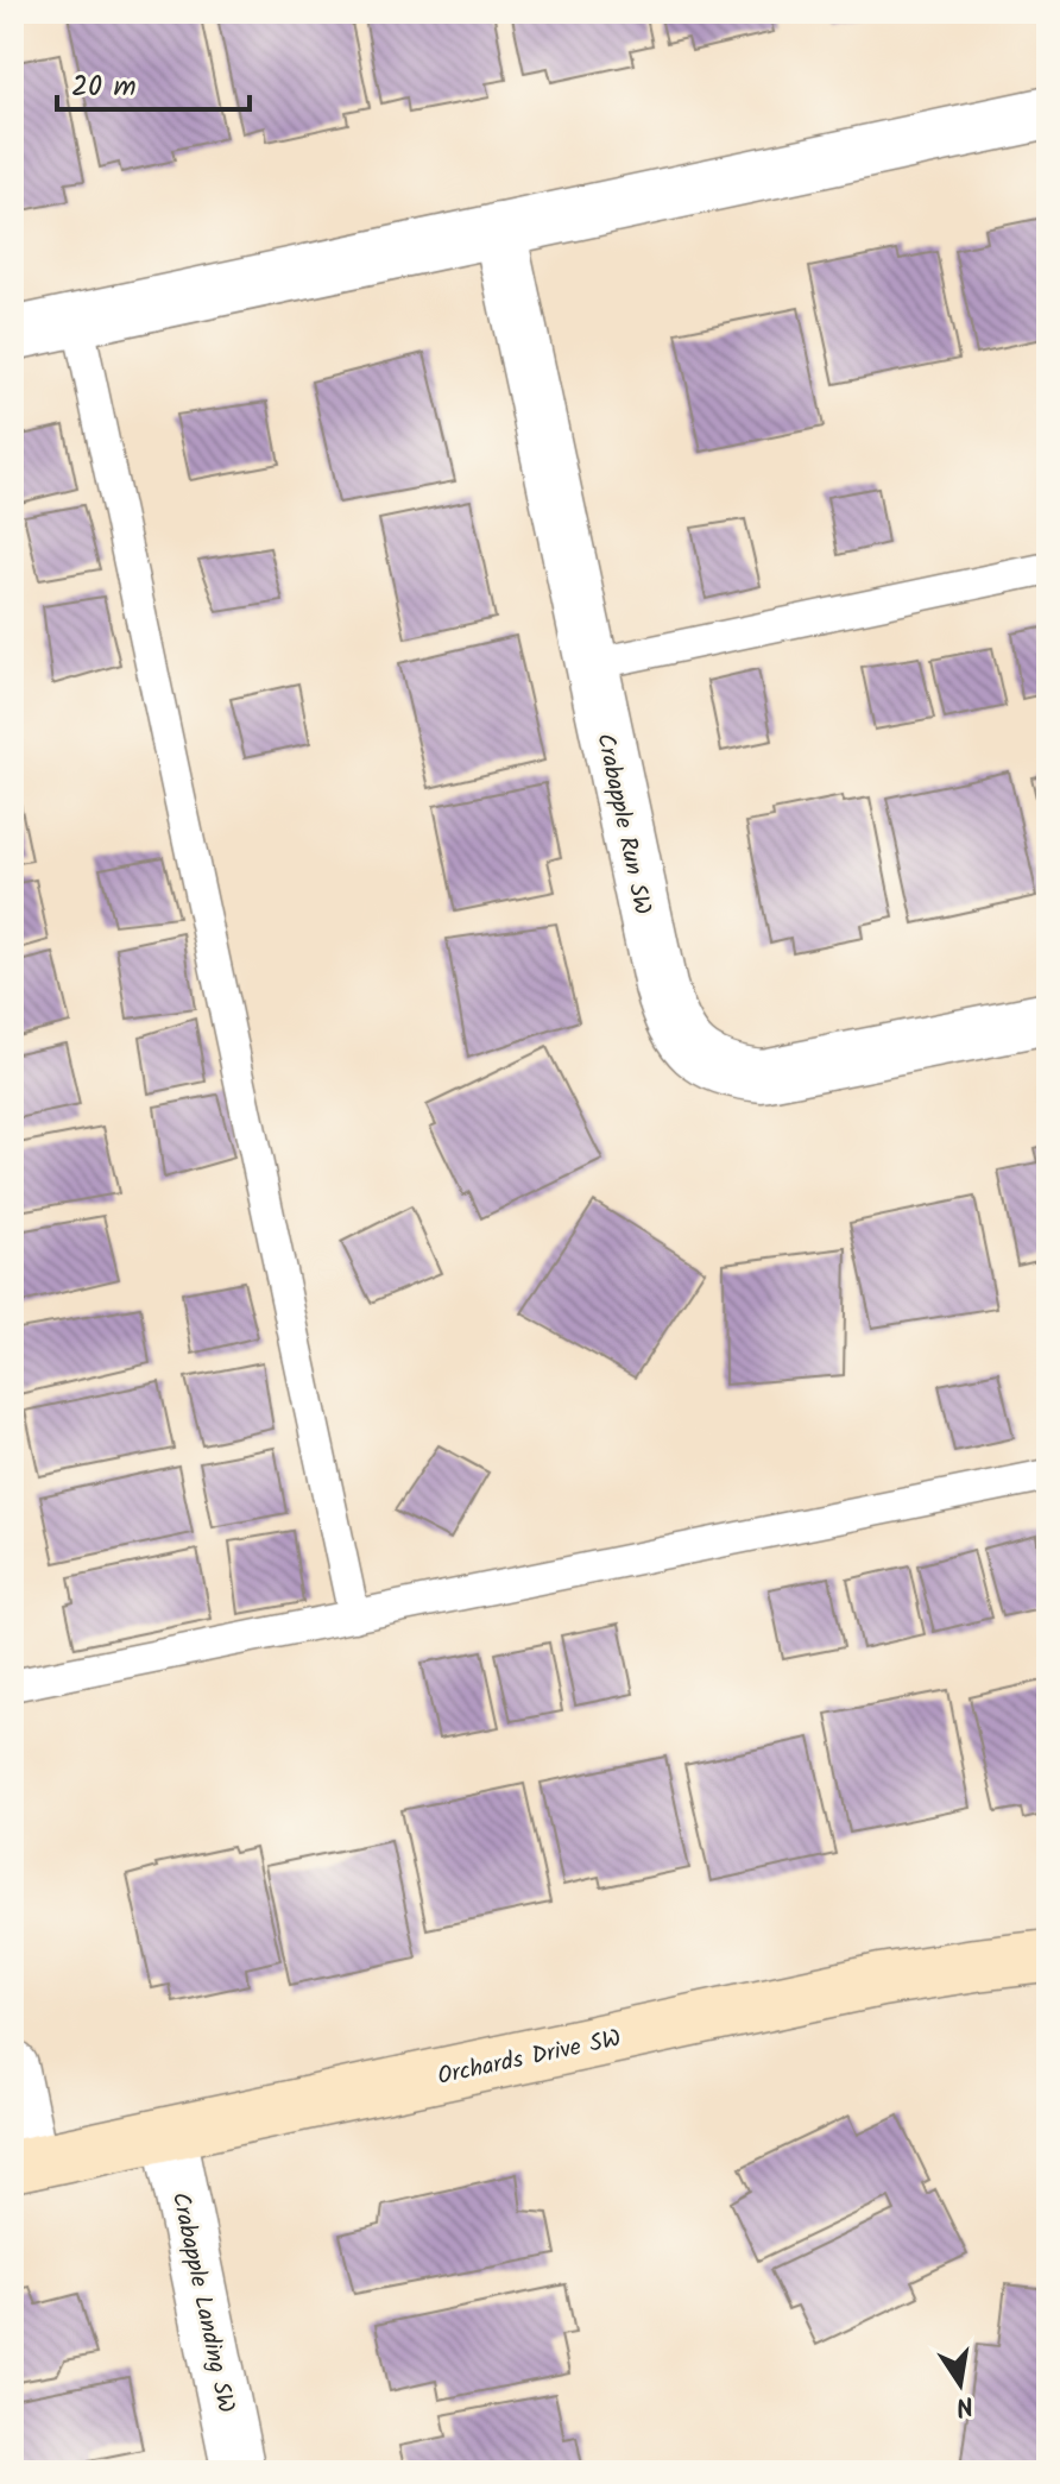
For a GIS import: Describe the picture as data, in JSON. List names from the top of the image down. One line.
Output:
{"streets":{"street":["Crabapple Run SW","Orchards Drive SW","Crabapple Landing SW"]},"crossings":[["Orchards Drive SW","Crabapple Landing SW"]],"scale_bar":"20 m","north":"bottom"}
